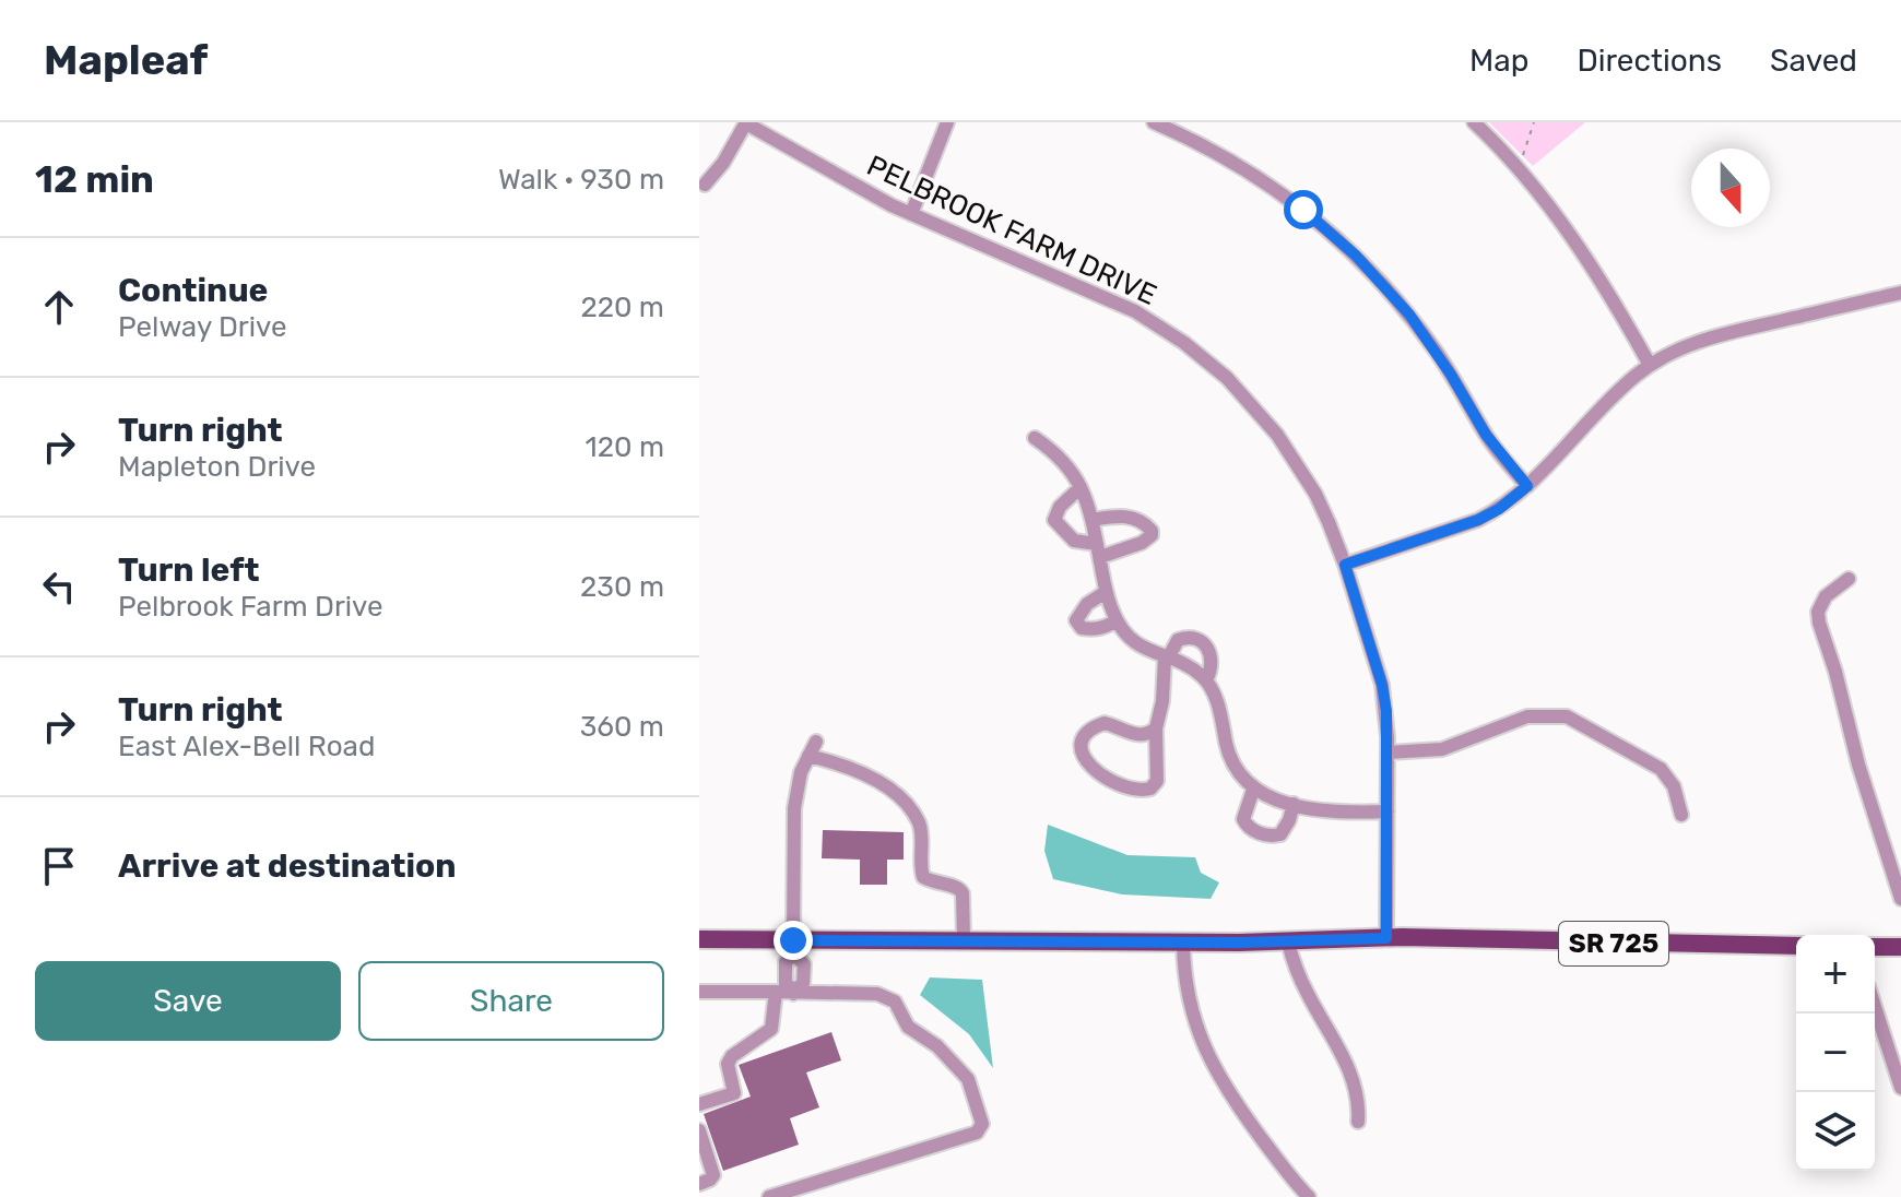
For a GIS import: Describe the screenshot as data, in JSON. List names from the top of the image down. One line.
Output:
{"streets":{"main road":["SR 725"],"street":["PELBROOK FARM DRIVE"]},"crossings":[["PELBROOK FARM DRIVE","SR 725"]],"north":"bottom","page":{"header":"Mapleaf","nav":["Map","Directions","Saved"],"heading":["12 min","Walk · 930 m"],"list":[["Continue","Pelway Drive","220 m"],["Turn right","Mapleton Drive","120 m"],["Turn left","Pelbrook Farm Drive","230 m"],["Turn right","East Alex-Bell Road","360 m"],"Arrive at destination"],"buttons":["Save","Share"],"map_buttons":["+","−"]}}
